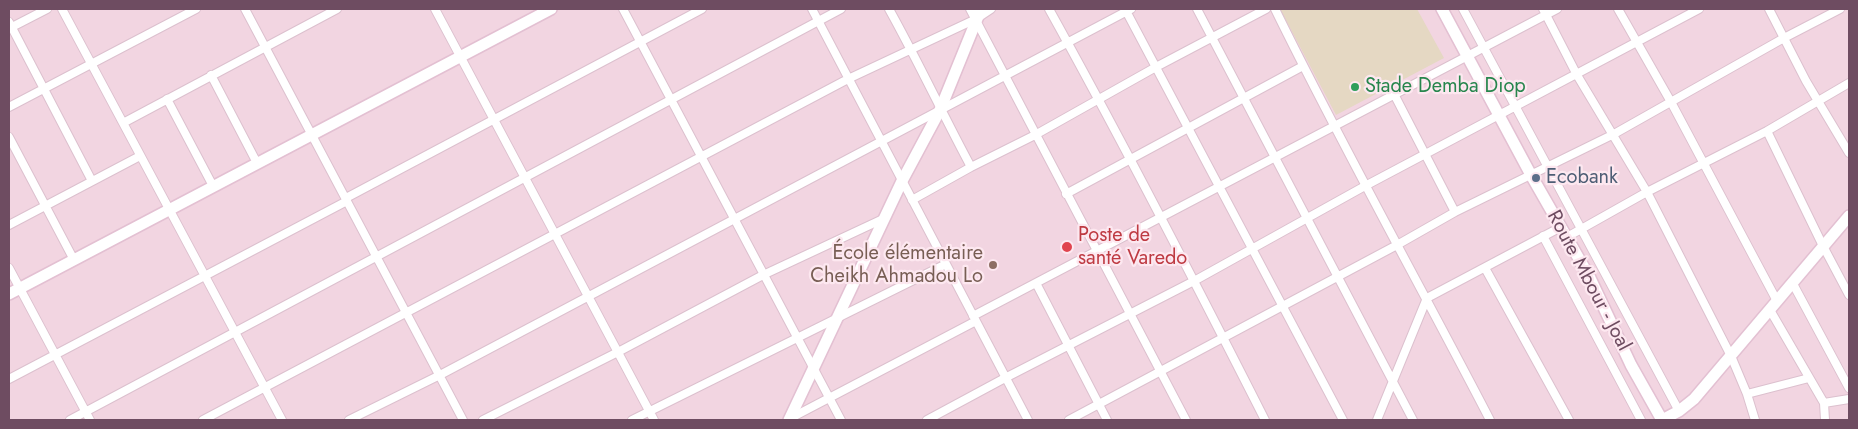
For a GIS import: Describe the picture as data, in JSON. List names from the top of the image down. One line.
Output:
{"streets":{"main road":["Route Mbour - Joal"]},"places":["Stade Demba Diop","Ecobank","Poste de santé Varedo","École élémentaire Cheikh Ahmadou Lo"]}
